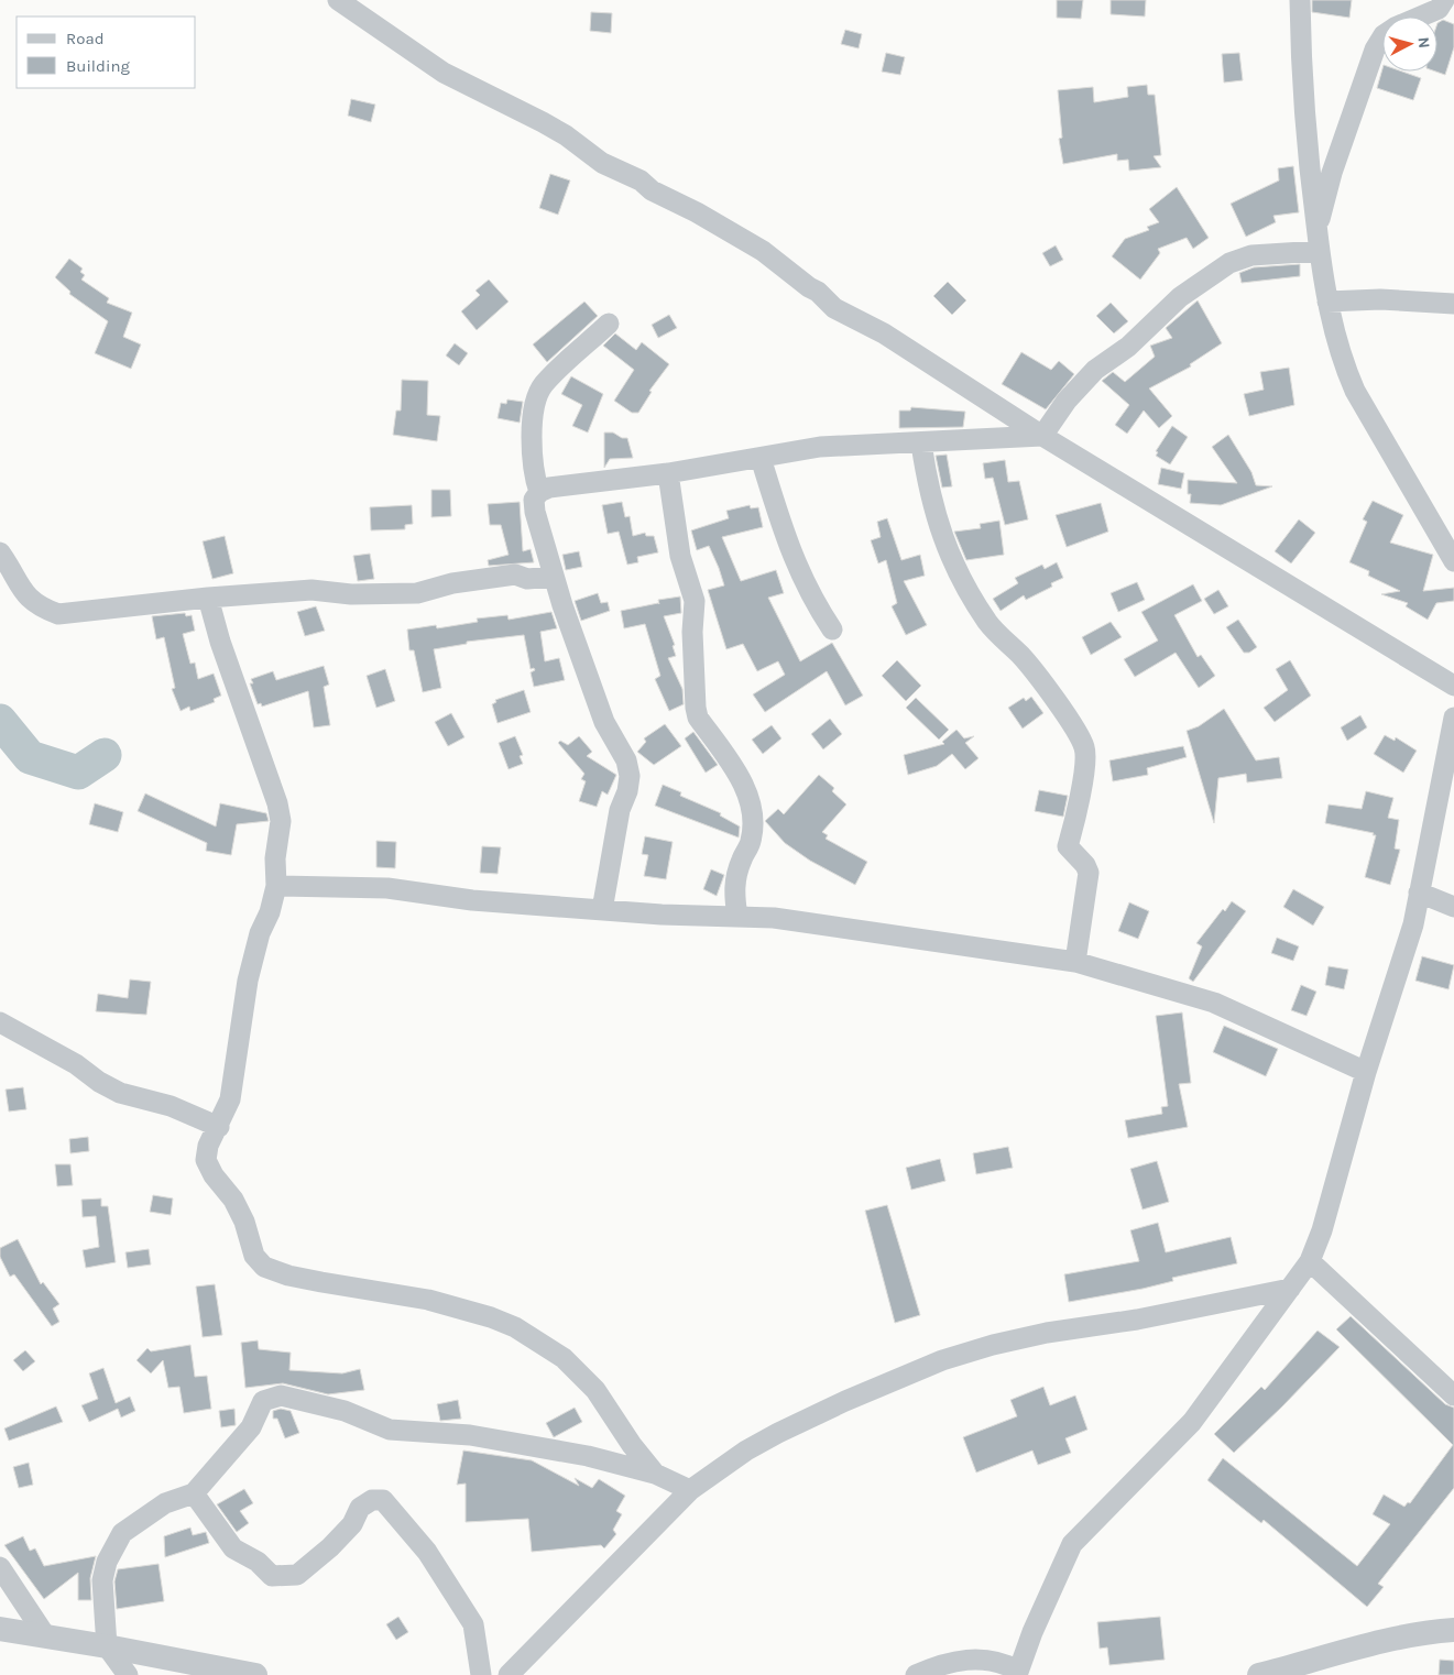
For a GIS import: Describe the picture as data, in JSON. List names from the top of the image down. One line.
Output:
{"legend":["Road","Building"],"north":"right"}
